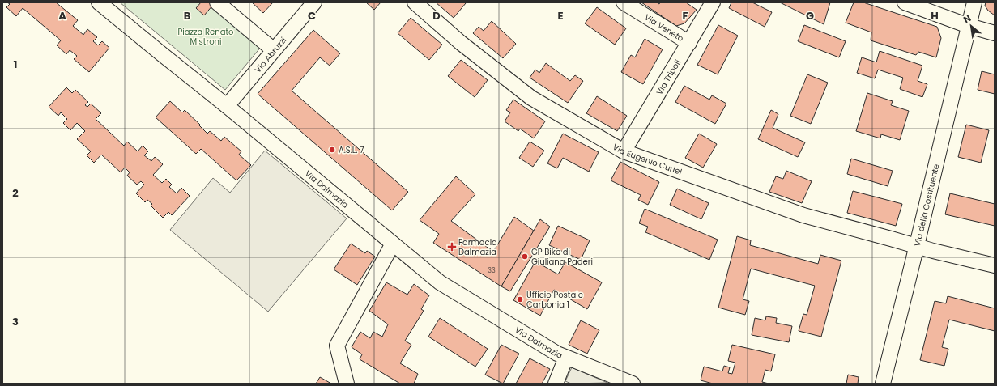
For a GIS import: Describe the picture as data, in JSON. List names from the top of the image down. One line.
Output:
{"streets":{"street":["Via Veneto","Via Abruzzi","Via Tripoli","Via Eugenio Curiel","Via Dalmazia","Via della Costituente"]},"crossings":[["Via Veneto","Via Tripoli"],["Via Abruzzi","Via Dalmazia"],["Via Tripoli","Via Eugenio Curiel"],["Via Eugenio Curiel","Via della Costituente"]],"parks":["Piazza Renato Mistroni"],"places":{"other":["A.S.L. 7","GP Bike di Giuliana Paderi","Ufficio Postale Carbonia 1"],"health":["Farmacia Dalmazia"]},"house_numbers":["33"],"north":"top left","grid":{"columns":["A","B","C","D","E","F","G","H"],"rows":["1","2","3"]}}
